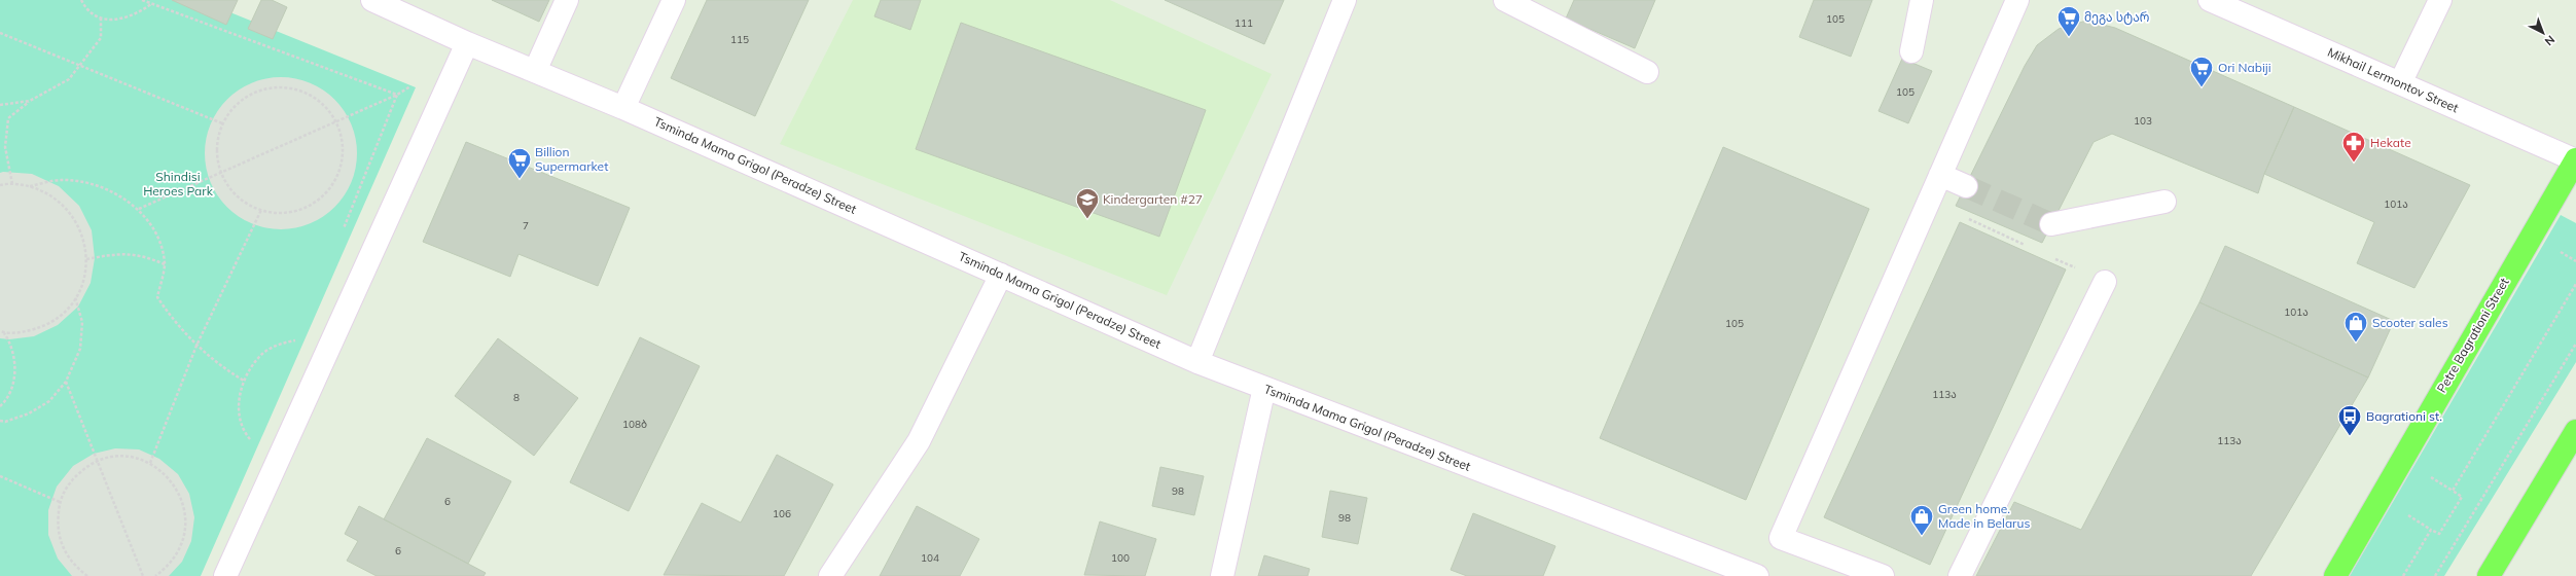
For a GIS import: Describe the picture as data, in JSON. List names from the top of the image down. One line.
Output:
{"streets":{"main road":["Petre Bagrationi Street"],"street":["Mikhail Lermontov Street","Tsminda Mama Grigol (Peradze) Street"]},"crossings":[["Mikhail Lermontov Street","Petre Bagrationi Street"]],"parks":["Shindisi Heroes Park"],"places":{"supermarket":["მეგა სტარ","Ori Nabiji","Billion Supermarket"],"pharmacy":["Hekate"],"school or university":["Kindergarten #27"],"shop":["Scooter sales","Green home. Made in Belarus"],"bus stop":["Bagrationi st."]},"house_numbers":["105","111","115","105","103","101ა","7","101ა","105","113ა","8","108ბ","113ა","98","6","106","98","6","104","100"],"north":"bottom right"}
